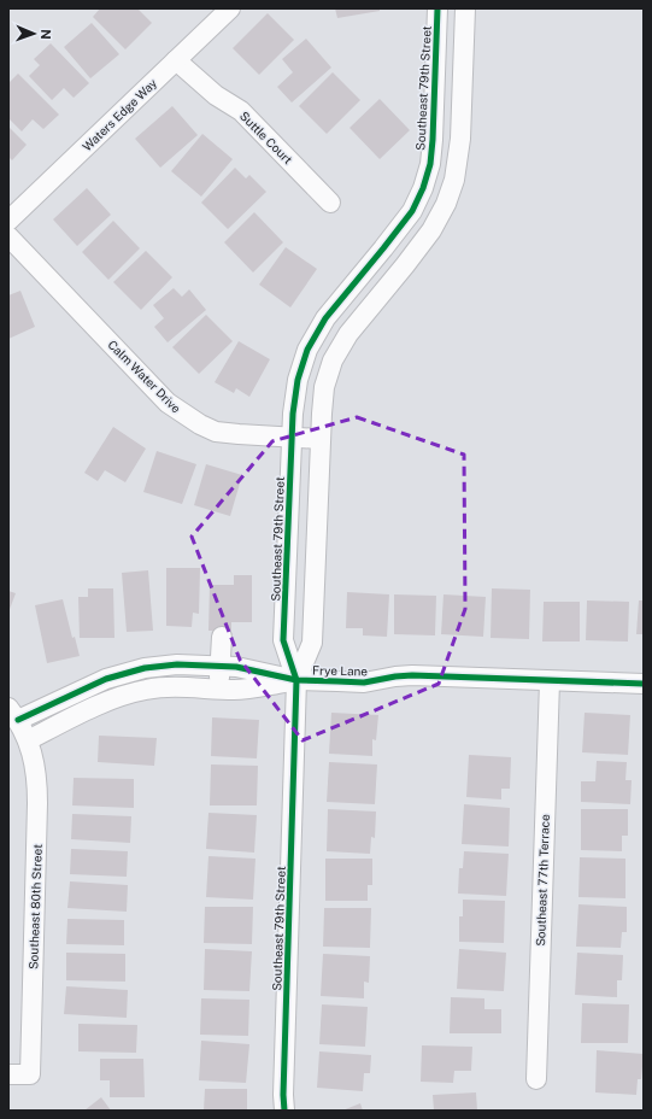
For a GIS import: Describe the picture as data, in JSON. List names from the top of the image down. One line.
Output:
{"streets":{"street":["Southeast 79th Street","Waters Edge Way","Suttle Court","Calm Water Drive","Frye Lane","Southeast 77th Terrace","Southeast 80th Street"]},"crossings":[["Southeast 79th Street","Calm Water Drive"],["Southeast 79th Street","Frye Lane"],["Waters Edge Way","Suttle Court"],["Frye Lane","Southeast 77th Terrace"],["Frye Lane","Southeast 80th Street"]],"north":"right"}
